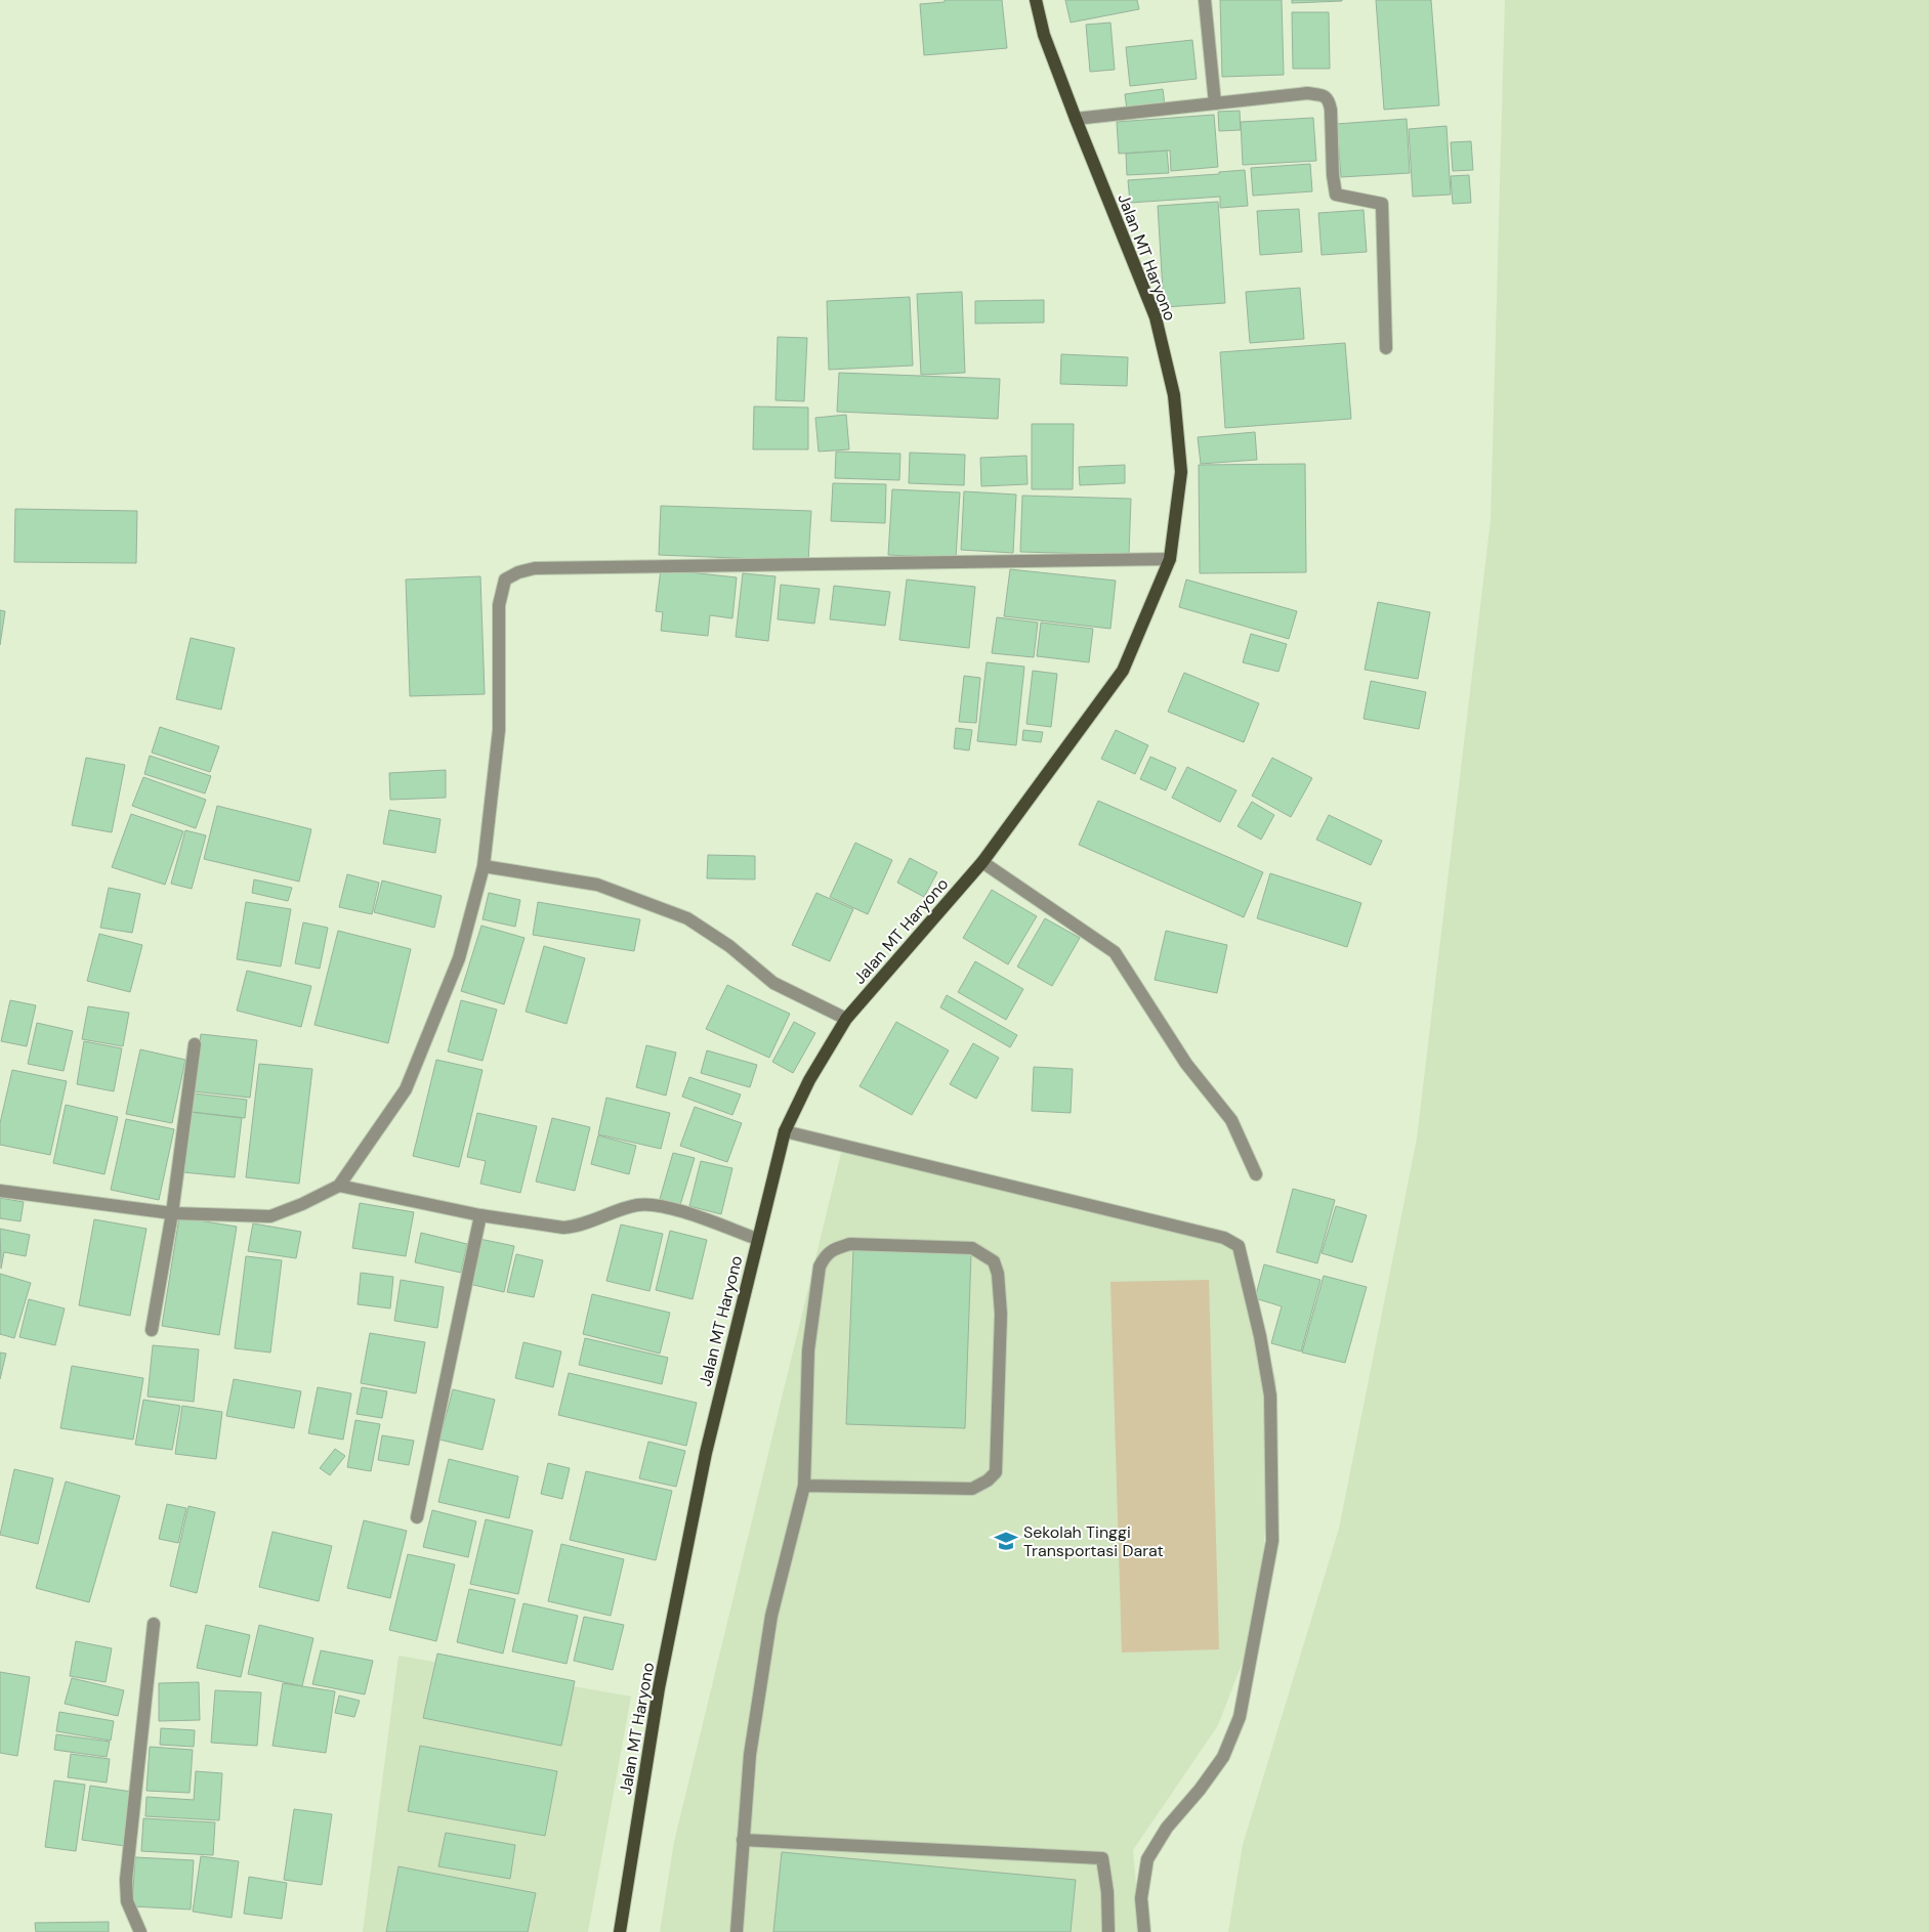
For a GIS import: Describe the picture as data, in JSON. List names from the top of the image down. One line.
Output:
{"streets":{"main road":["Jalan MT Haryono"]},"places":{"school or university":["Sekolah Tinggi Transportasi Darat"]}}
